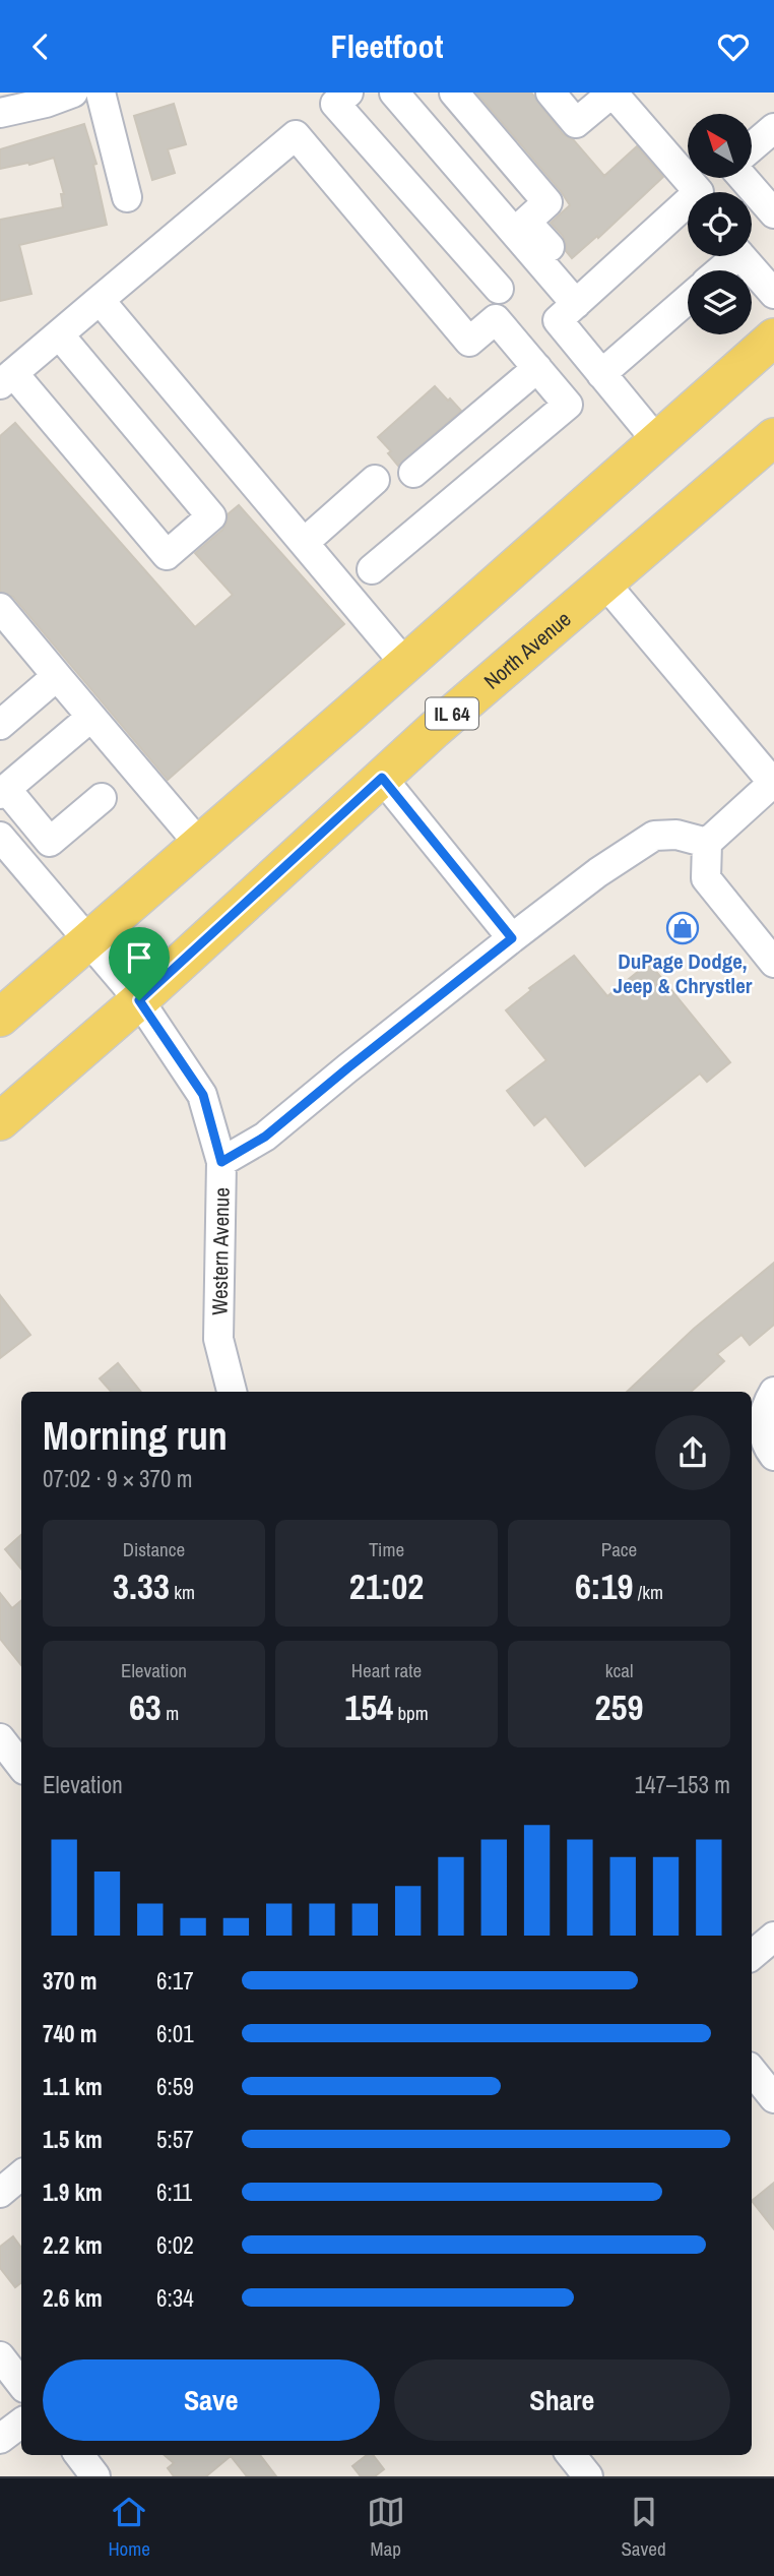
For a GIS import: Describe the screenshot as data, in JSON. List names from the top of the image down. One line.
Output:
{"streets":{"main road":["North Avenue","IL 64"],"street":["Western Avenue"]},"crossings":[["North Avenue","Western Avenue"]],"places":{"shop":["DuPage Dodge, Jeep & Chrystler"]},"north":"top left","page":{"header":"Fleetfoot","heading":["Morning run","07:02 · 9 × 370 m"],"stats":[["Distance","3.33 km"],["Time","21:02"],["Pace","6:19 /km"],["Elevation","63 m"],["Heart rate","154 bpm"],["kcal","259"]],"chart":["Elevation","147–153 m"],"list":[{"name":"370 m","note":"6:17"},{"name":"740 m","note":"6:01"},{"name":"1.1 km","note":"6:59"},{"name":"1.5 km","note":"5:57"},{"name":"1.9 km","note":"6:11"},{"name":"2.2 km","note":"6:02"},{"name":"2.6 km","note":"6:34"}],"buttons":["Save","Share"],"tabs":["Home","Map","Saved"]}}
